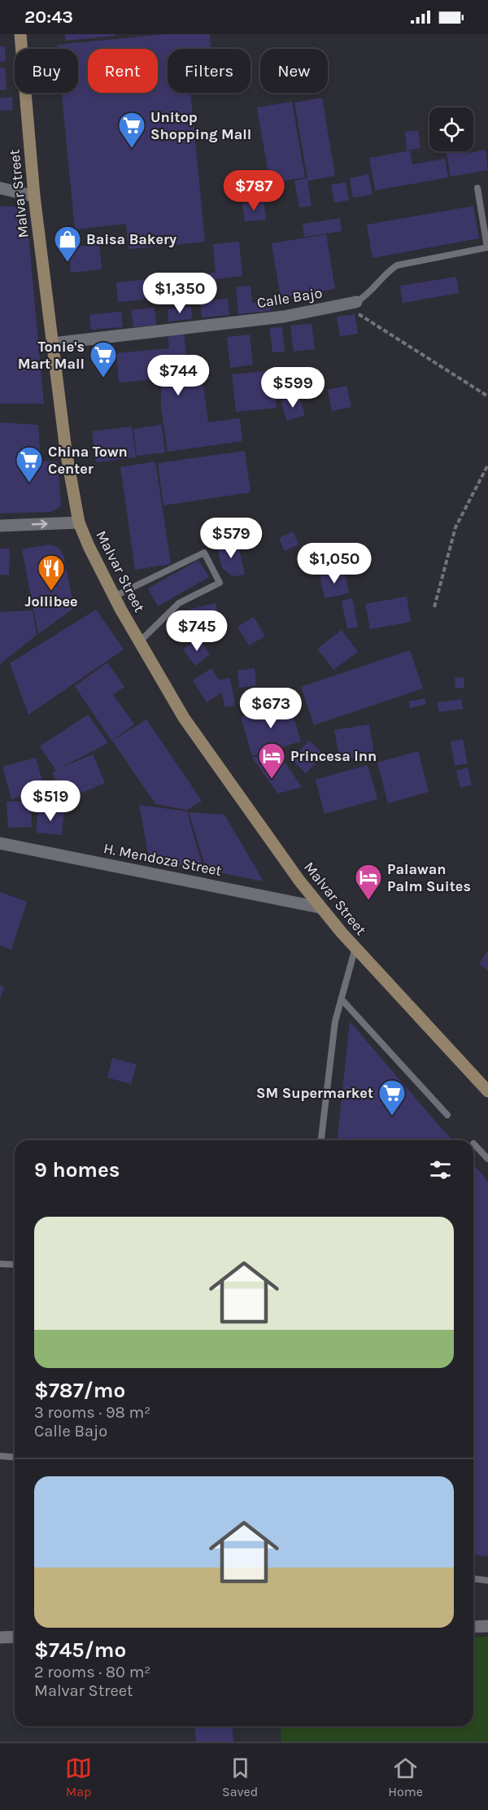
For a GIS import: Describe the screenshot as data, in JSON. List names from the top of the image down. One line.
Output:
{"streets":{"main road":["Malvar Street"],"street":["Calle Bajo","H. Mendoza Street"]},"crossings":[["Malvar Street","Calle Bajo"],["Malvar Street","H. Mendoza Street"]],"places":{"supermarket":["Unitop Shopping Mall","Tonie's Mart Mall","China Town Center","SM Supermarket"],"shop":["Baisa Bakery"],"restaurant":["Jollibee"],"hotel":["Princesa Inn","Palawan Palm Suites"]},"page":{"status":"20:43","chip":["Buy","Rent","Filters","New"],"price":["$787","$1,350","$744","$599","$579","$1,050","$745","$673","$519"],"heading":"9 homes","list":[{"name":"$787/mo","note":"3 rooms · 98 m² · Calle Bajo"},{"name":"$745/mo","note":"2 rooms · 80 m² · Malvar Street"}],"tabs":["Map","Saved","Home"]}}
